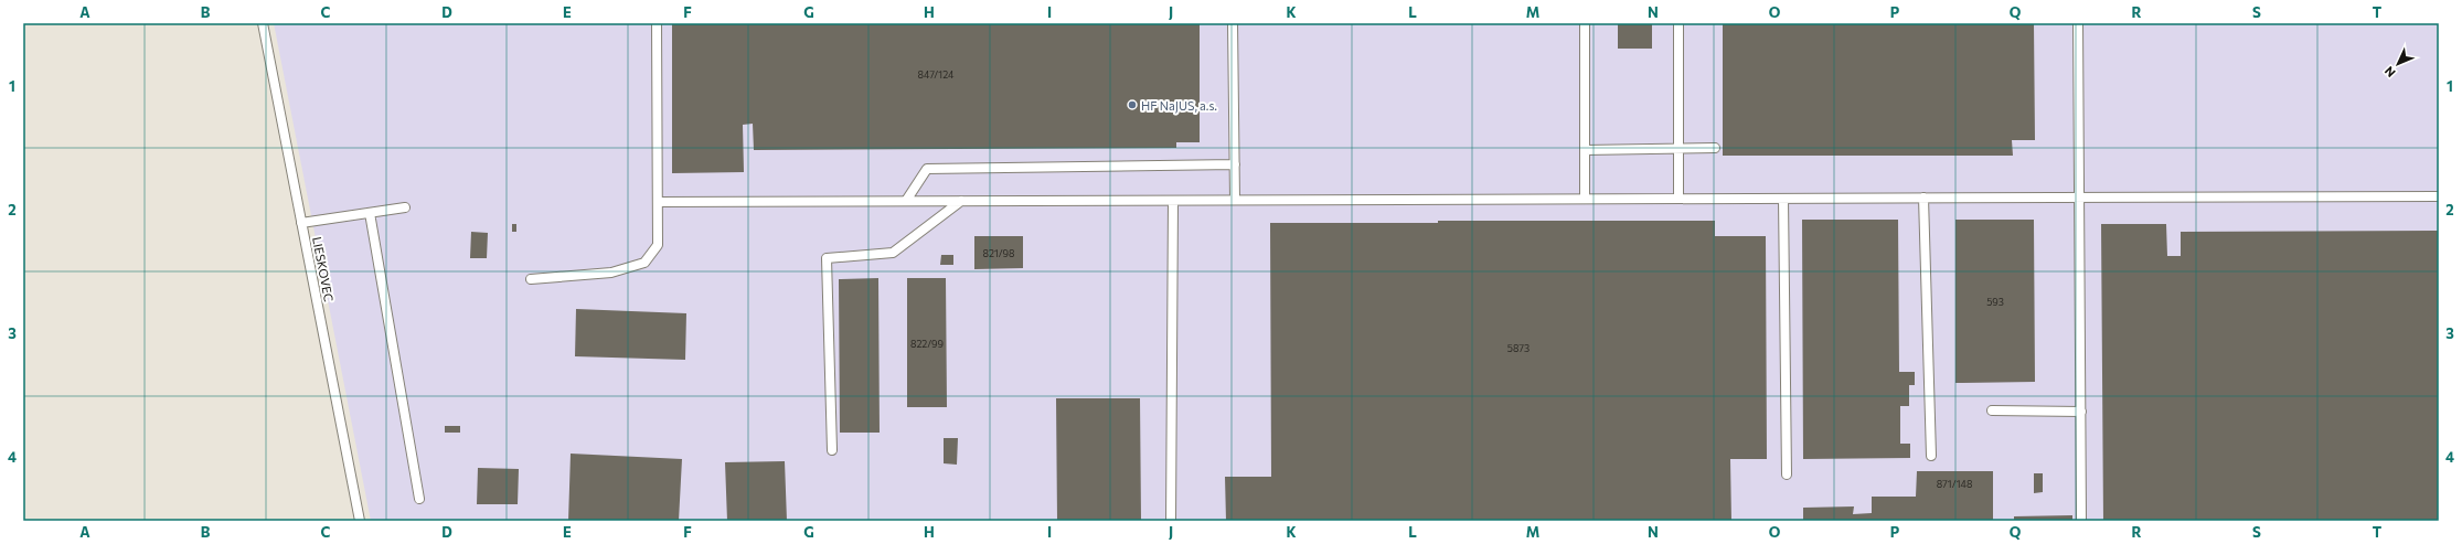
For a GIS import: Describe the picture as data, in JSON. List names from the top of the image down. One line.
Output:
{"streets":{"lane":["LIESKOVEC"]},"places":["HF NaJUS, a.s."],"house_numbers":["847/124","821/98","593","822/99","5873","871/148"],"north":"bottom left","grid":{"columns":["A","B","C","D","E","F","G","H","I","J","K","L","M","N","O","P","Q","R","S","T"],"rows":["1","2","3","4"]}}
